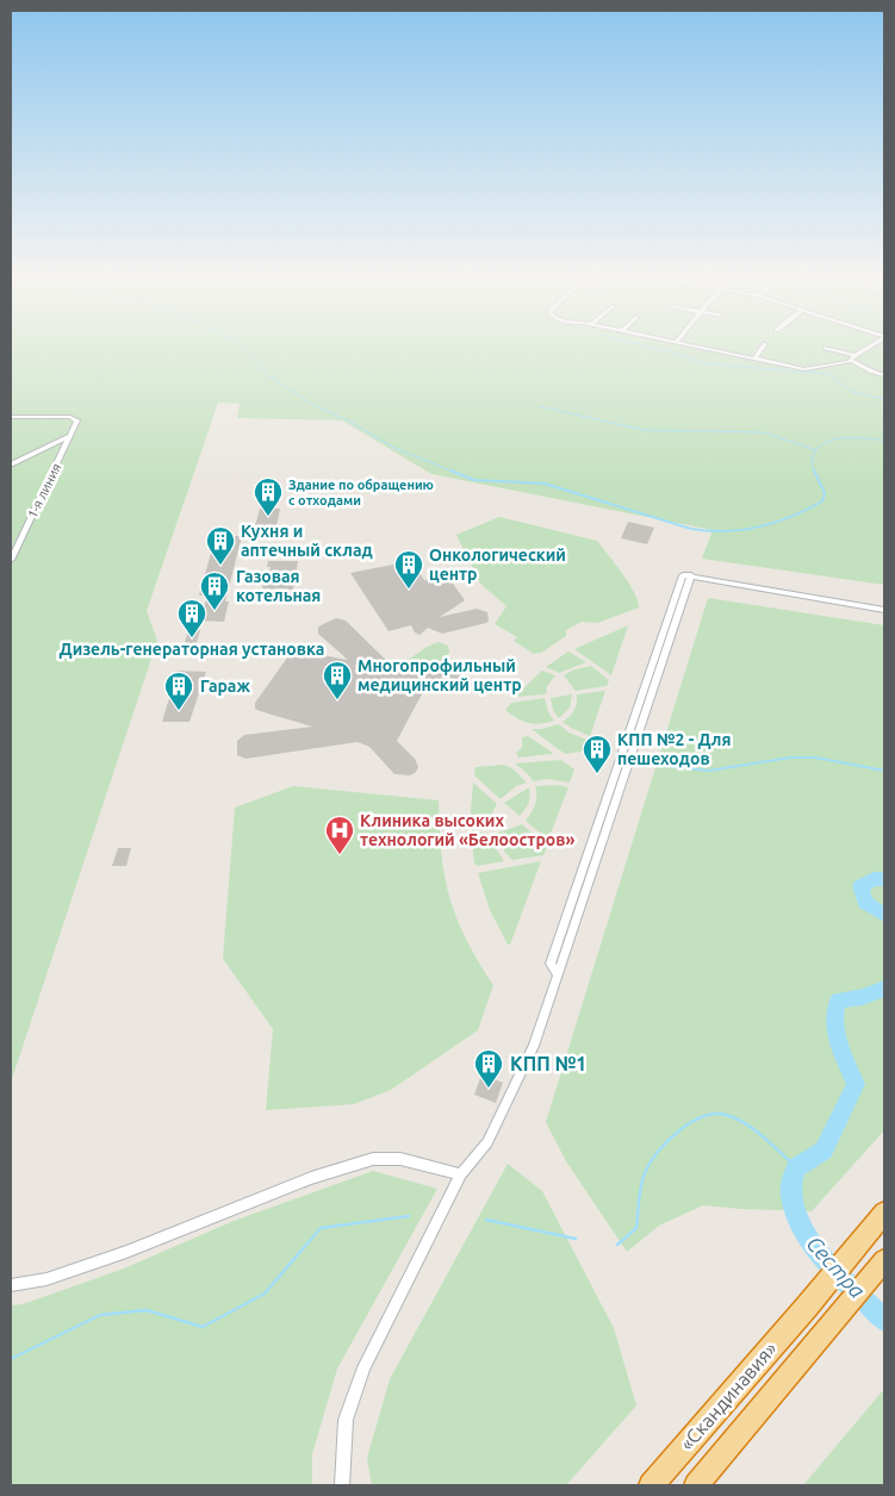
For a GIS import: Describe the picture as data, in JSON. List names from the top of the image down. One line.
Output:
{"streets":{"highway":["«Скандинавия»"],"street":["1-я линия"]},"water":["Сестра"],"places":{"building":["Здание по обращению с отходами","Кухня и аптечный склад","Онкологический центр","Газовая котельная","Дизель-генераторная установка","Многопрофильный медицинский центр","Гараж","КПП №2 - Для пешеходов","КПП №1"],"hospital":["Клиника высоких технологий «Белоостров»"]}}
